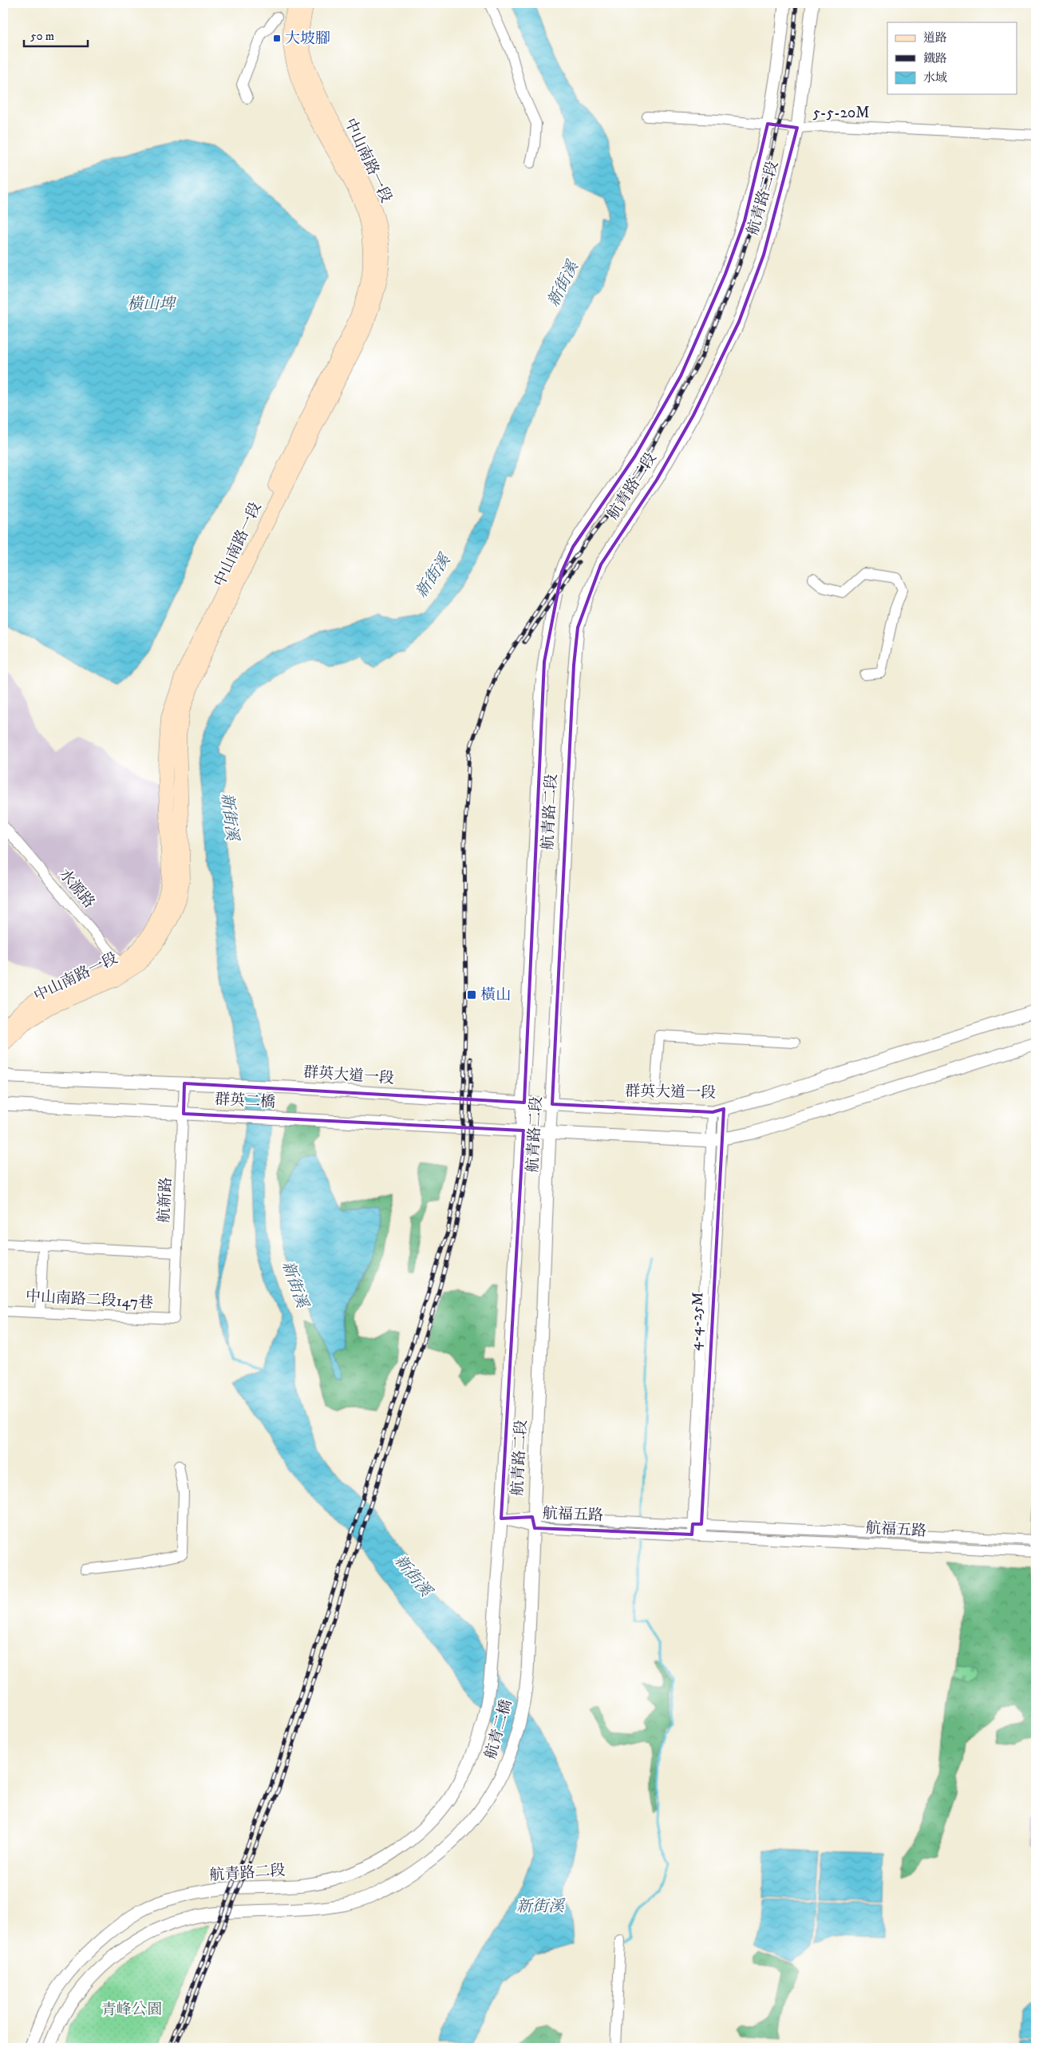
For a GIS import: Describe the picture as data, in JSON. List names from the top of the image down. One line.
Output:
{"streets":{"main road":["中山南路一段"],"street":["5-5-20M","航青路二段","水源路","群英大道一段","群英二橋","航新路","中山南路二段147巷","4-4-25M","航福五路","航青二橋"]},"crossings":[["5-5-20M","航青路二段"],["中山南路一段","水源路"],["航青路二段","群英大道一段"],["航青路二段","群英二橋"],["航青路二段","航福五路"],["航青路二段","航青二橋"],["群英大道一段","群英二橋"],["群英大道一段","4-4-25M"],["群英二橋","航新路"],["航新路","中山南路二段147巷"],["4-4-25M","航福五路"]],"water":["新街溪","橫山埤"],"parks":["青峰公園"],"places":{"transit":["大坡腳","橫山"]},"legend":["道路","鐵路","水域"],"scale_bar":"50 m"}
